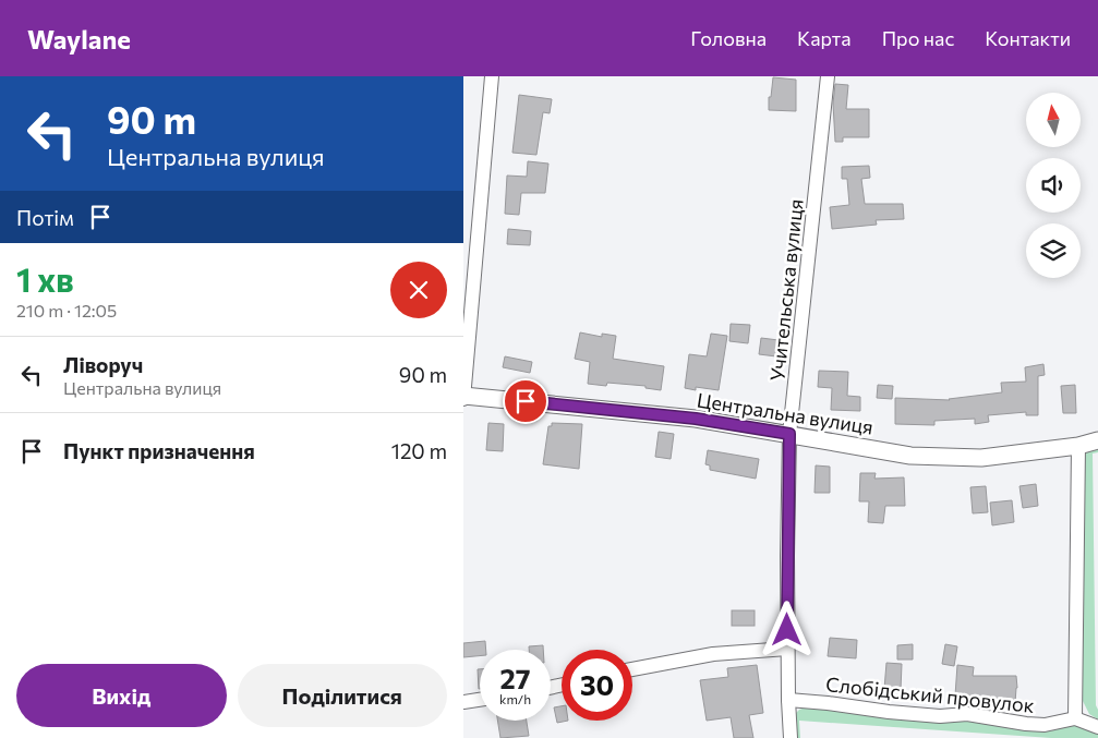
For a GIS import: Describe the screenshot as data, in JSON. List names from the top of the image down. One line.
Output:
{"streets":{"street":["Учительська вулиця","Центральна вулиця","Слобідський провулок"]},"crossings":[["Учительська вулиця","Центральна вулиця"],["Учительська вулиця","Слобідський провулок"]],"north":"top","page":{"header":"Waylane","nav":["Головна","Карта","Про нас","Контакти"],"turn":["90 m","Центральна вулиця"],"then":"Потім","heading":["1 хв","210 m · 12:05"],"list":[{"name":"Ліворуч","note":"Центральна вулиця","value":"90 m"},{"name":"Пункт призначення","value":"120 m"}],"speed":"27 km/h","limit":"30","buttons":["Вихід","Поділитися"]}}
